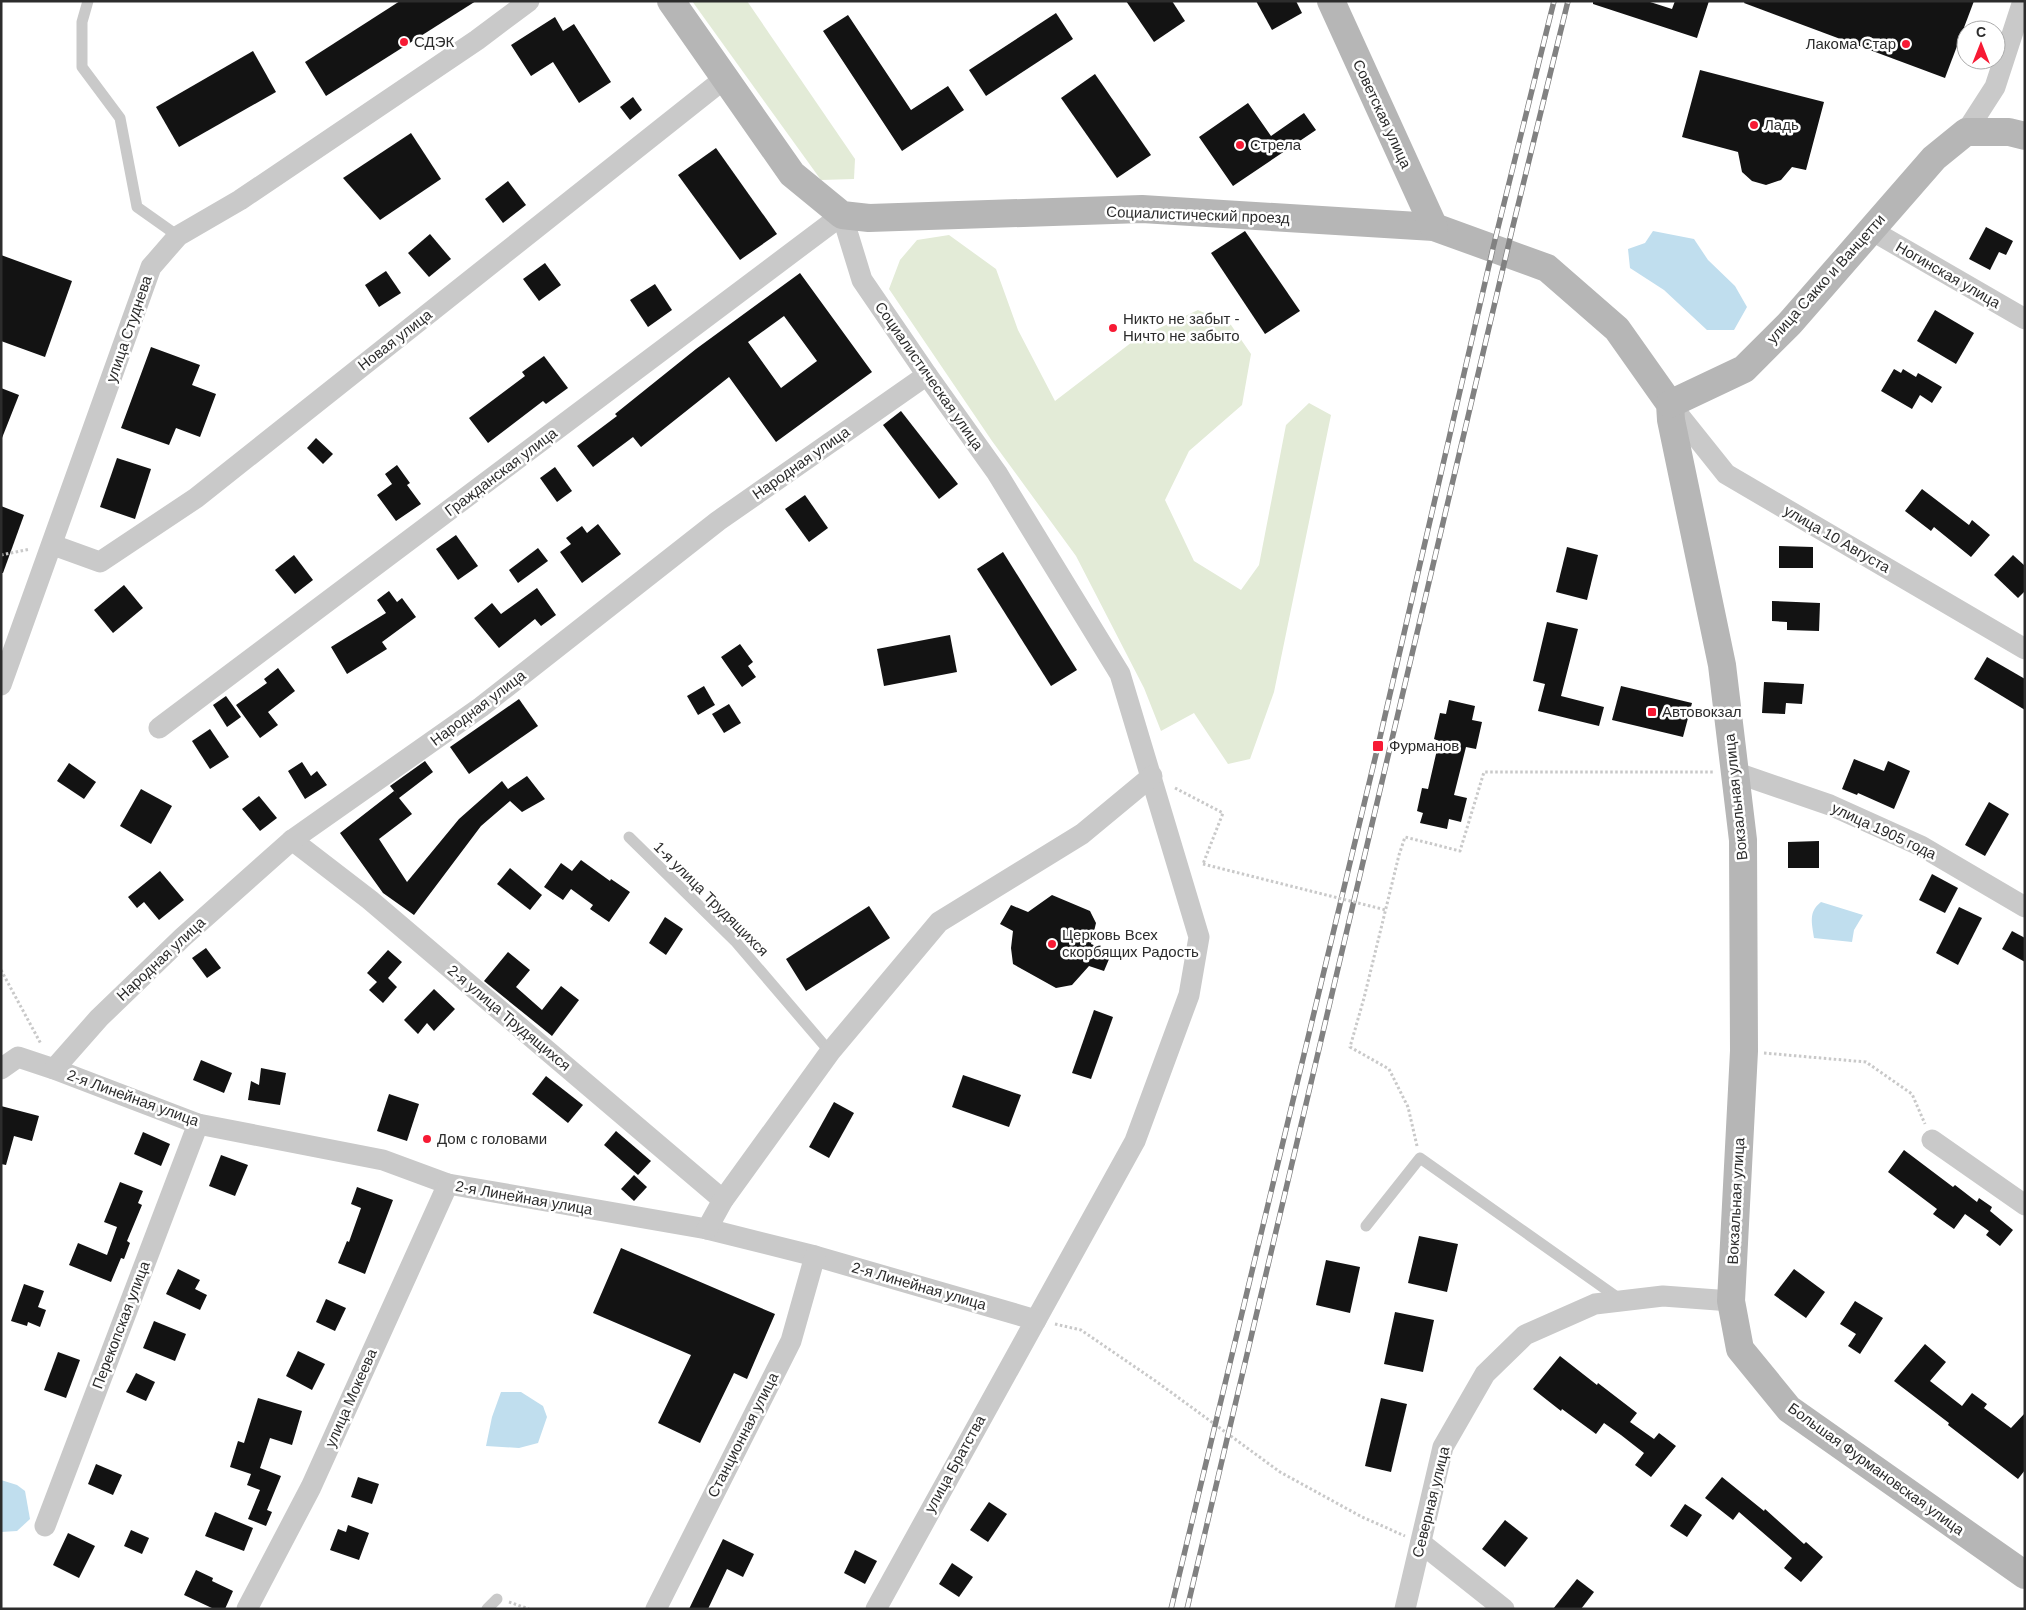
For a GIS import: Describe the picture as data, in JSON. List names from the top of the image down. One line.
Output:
{"streets":{"main road":["Советская улица","Социалистический проезд","улица Сакко и Ванцетти","Вокзальная улица","Большая Фурмановская улица"],"street":["Ногинская улица","улица Студнева","Новая улица","Социалистическая улица","Народная улица","Гражданская улица","улица 10 Августа","улица 1905 года","2-я улица Трудящихся","2-я Линейная улица","Перекопская улица","улица Мокеева","Станционная улица","улица Братства","Северная улица"],"lane":["1-я улица Трудящихся"]},"crossings":[["Советская улица","Социалистический проезд"],["Советская улица","Вокзальная улица"],["Социалистический проезд","Социалистическая улица"],["Социалистический проезд","Гражданская улица"],["Социалистический проезд","Вокзальная улица"],["Ногинская улица","улица Сакко и Ванцетти"],["улица Сакко и Ванцетти","улица 10 Августа"],["улица Сакко и Ванцетти","Вокзальная улица"],["улица Студнева","Новая улица"],["Социалистическая улица","Народная улица"],["Социалистическая улица","Гражданская улица"],["Социалистическая улица","2-я Линейная улица"],["Социалистическая улица","улица Братства"],["Народная улица","2-я улица Трудящихся"],["Народная улица","2-я Линейная улица"],["улица 10 Августа","Вокзальная улица"],["Вокзальная улица","улица 1905 года"],["Вокзальная улица","Большая Фурмановская улица"],["Вокзальная улица","Северная улица"],["2-я Линейная улица","Перекопская улица"],["2-я Линейная улица","улица Мокеева"],["2-я Линейная улица","Станционная улица"],["2-я Линейная улица","улица Братства"]],"places":{"other":["СДЭК","Лакома Стар","Ладь","Стрела","Никто не забыт - Ничто не забыто","Церковь Всех скорбящих Радость","Дом с головами"],"transit":["Автовокзал","Фурманов"]},"north":"top"}
